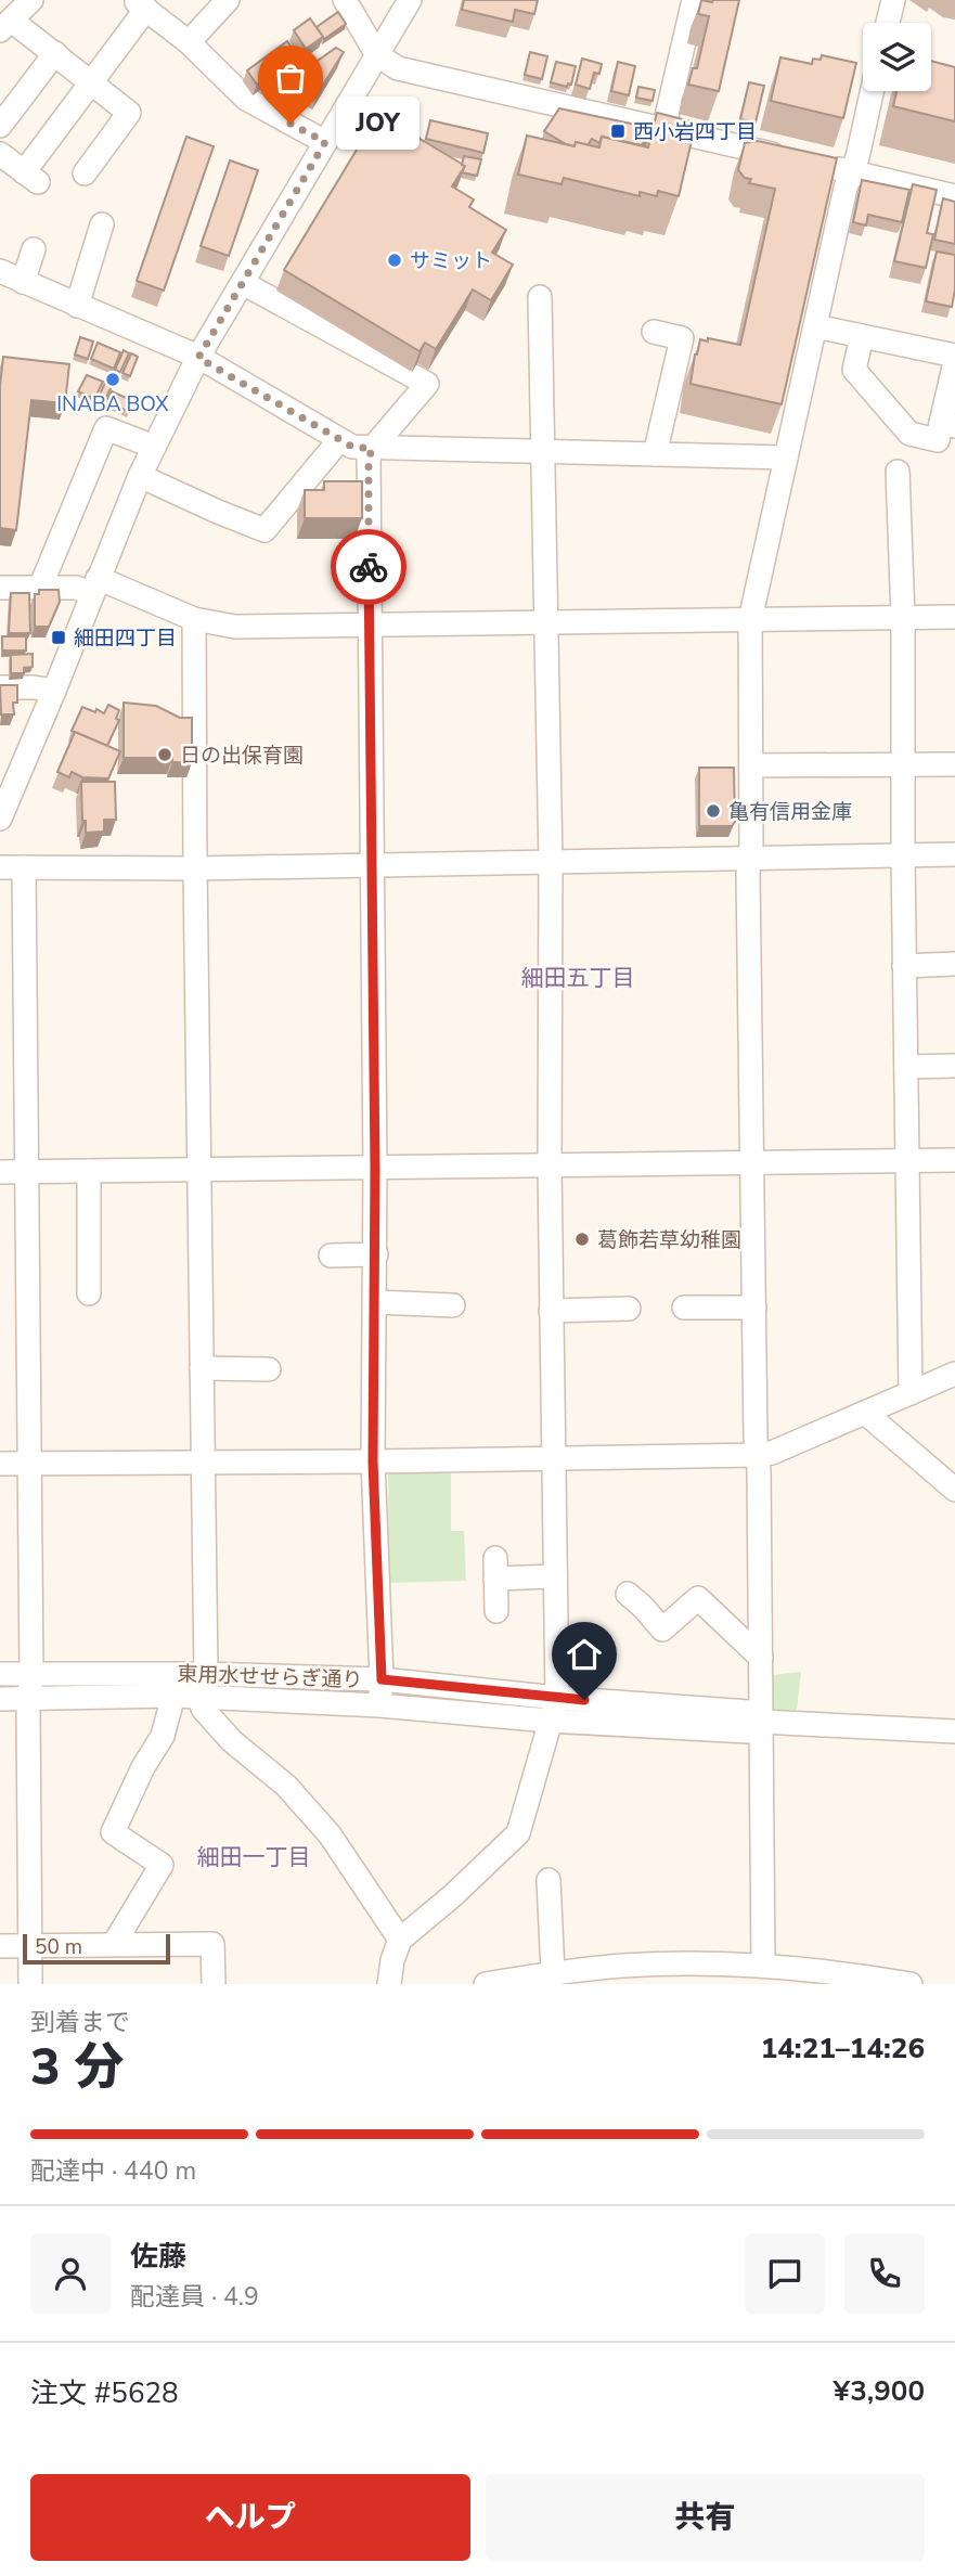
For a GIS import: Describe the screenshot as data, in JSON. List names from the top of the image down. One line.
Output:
{"streets":{"street":["東用水せせらぎ通り"]},"districts":["細田五丁目","細田一丁目"],"places":{"other":["JOY","サミット","INABA BOX","日の出保育園","亀有信用金庫","葛飾若草幼稚園"],"transit":["西小岩四丁目","細田四丁目"]},"scale_bar":"50 m","page":{"bubble":"JOY","scale":"50 m","heading":["3 分","到着まで","14:21–14:26"],"panel":["佐藤","配達員 · 4.9","注文 #5628","¥3,900"],"bar":"配達中 · 440 m","buttons":["ヘルプ","共有"]}}
